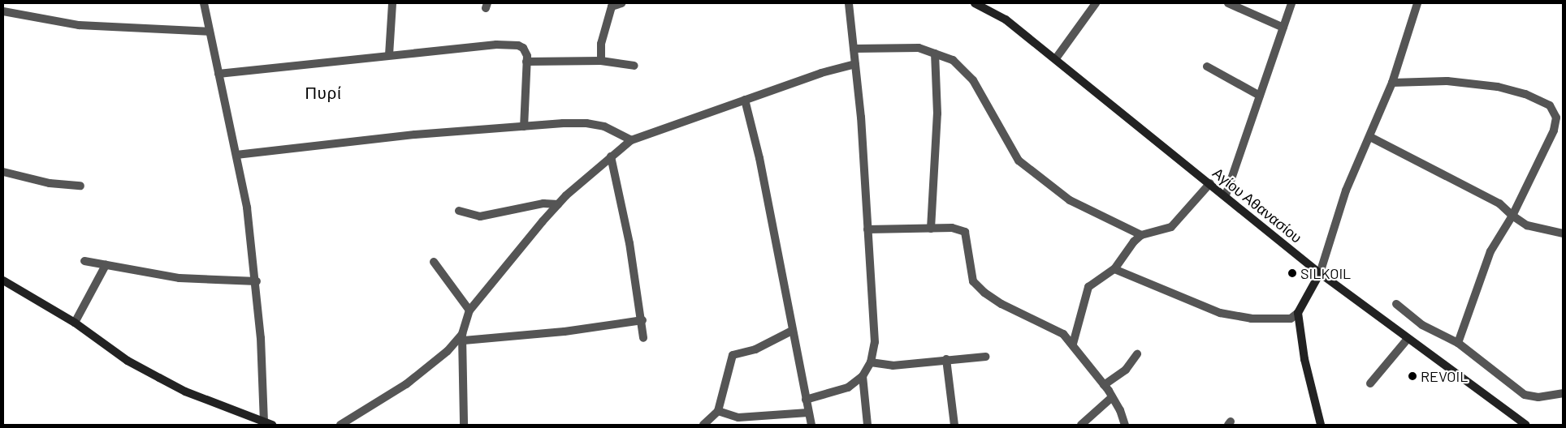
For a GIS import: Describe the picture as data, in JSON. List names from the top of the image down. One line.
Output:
{"streets":{"main road":["Αγίου Αθανασίου"]},"districts":["Πυρί"],"places":["SILKOIL","REVOIL"]}
